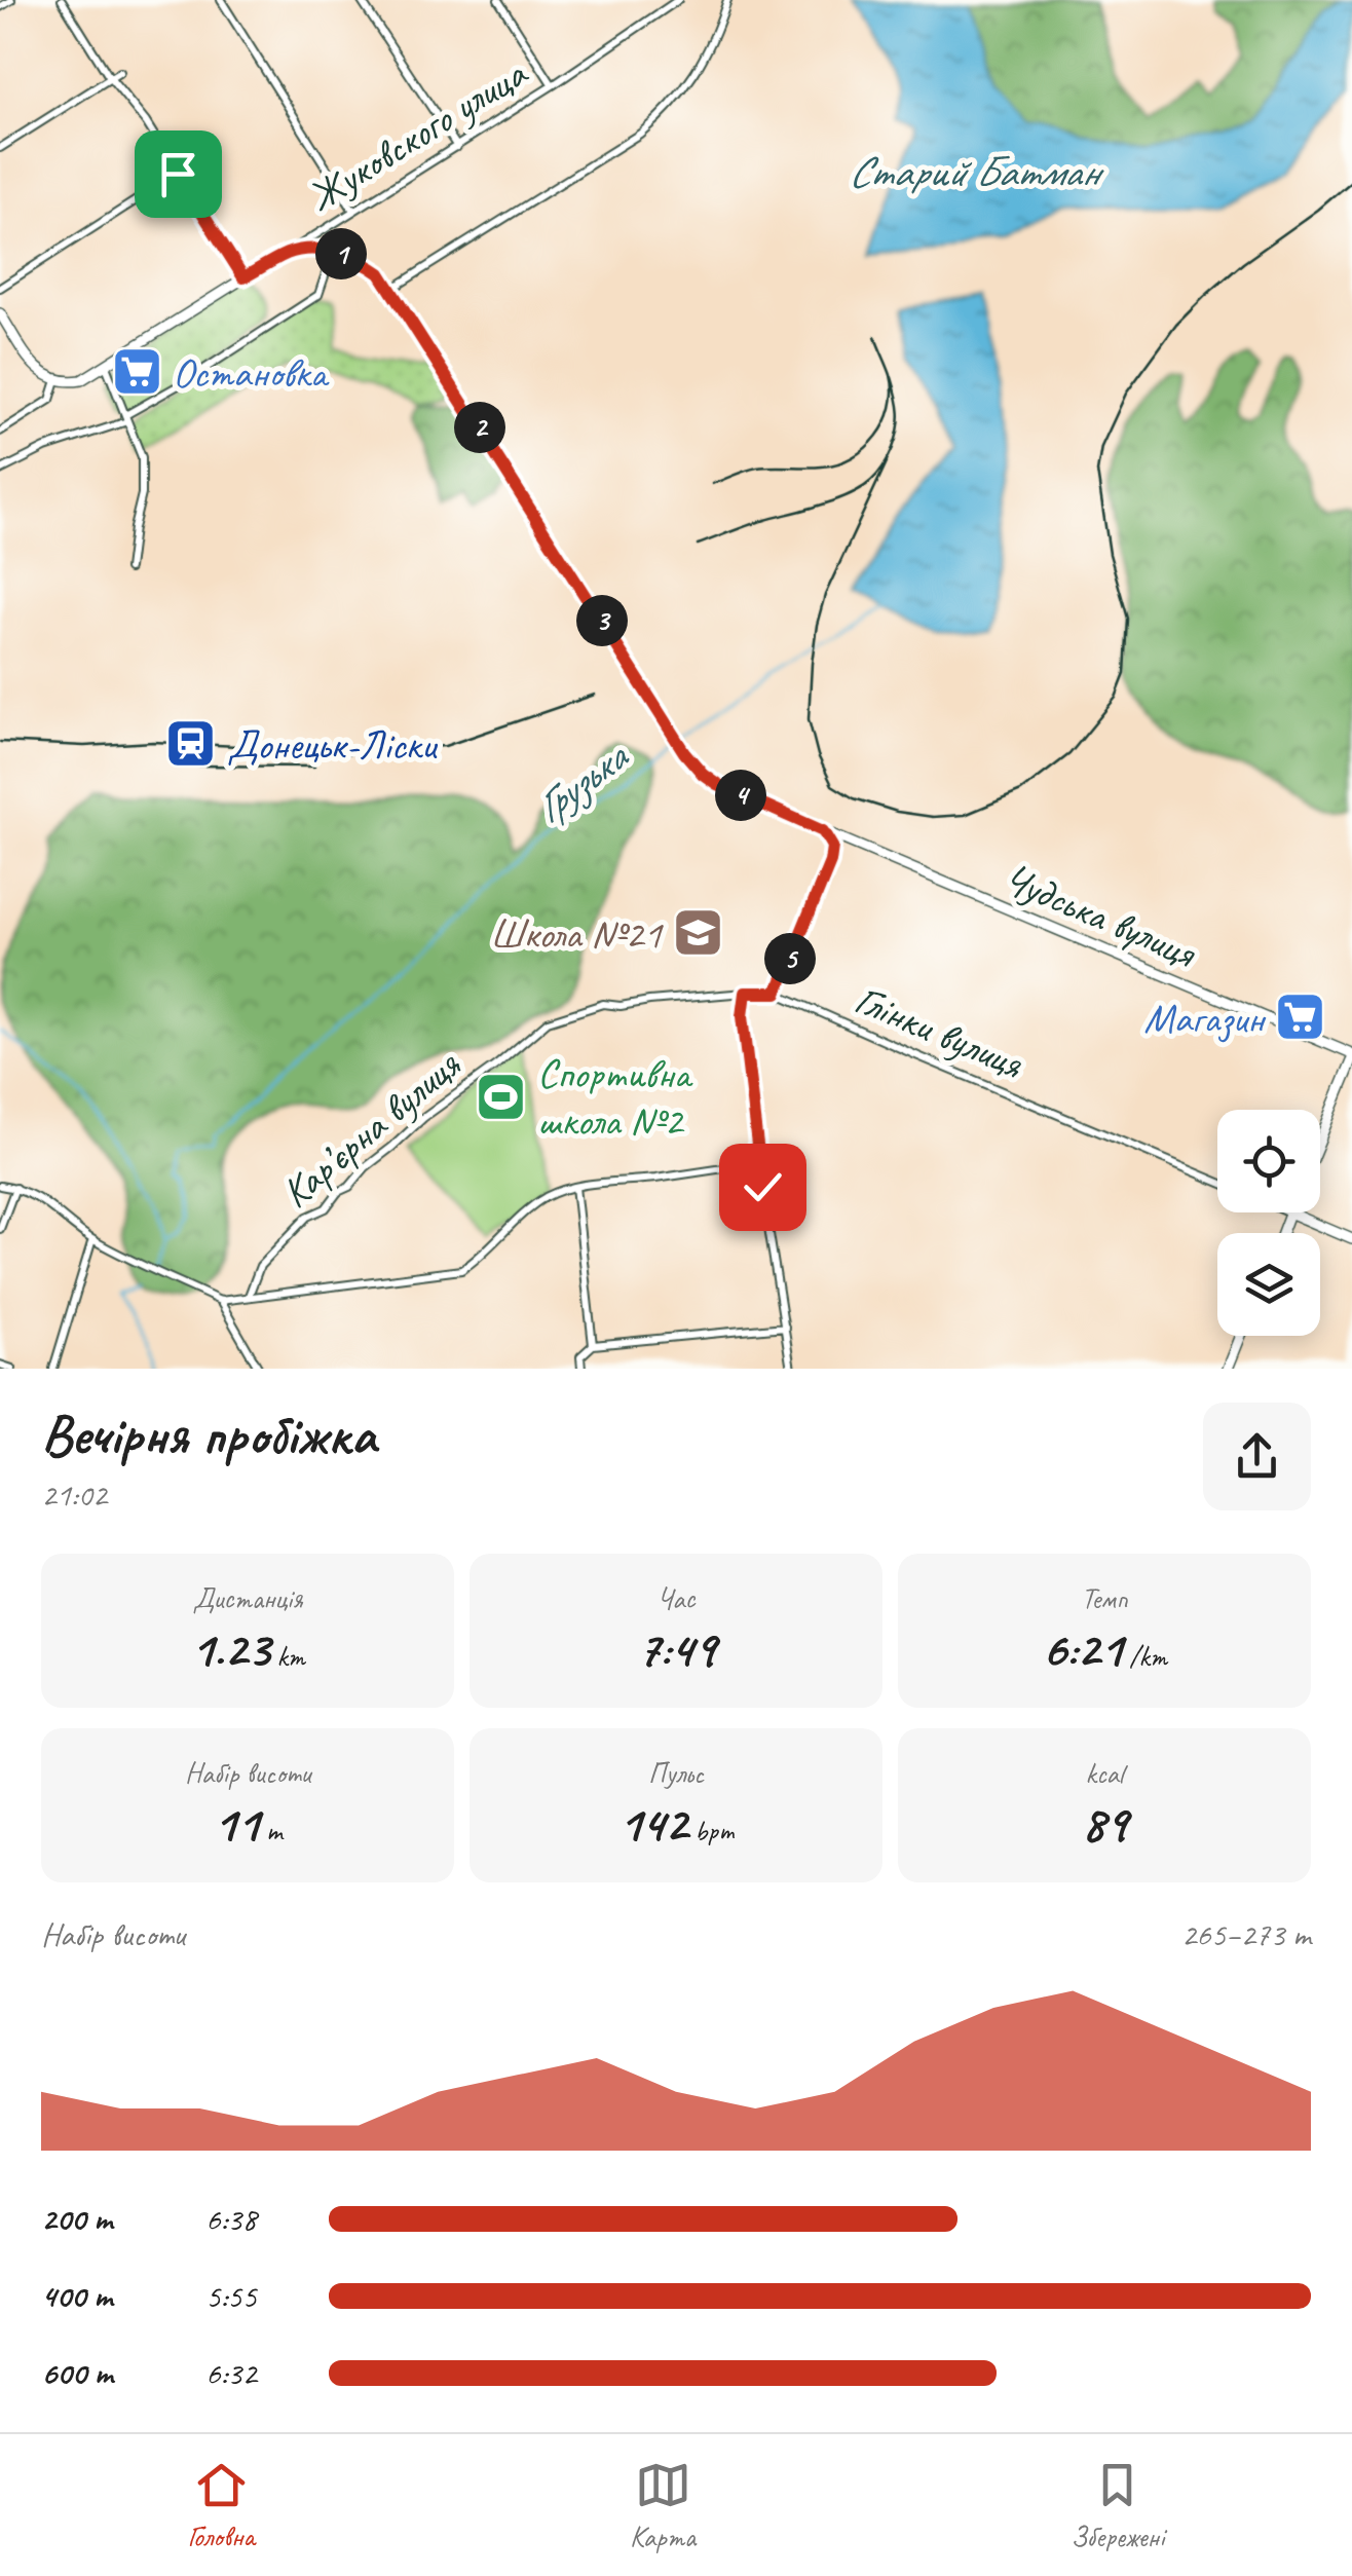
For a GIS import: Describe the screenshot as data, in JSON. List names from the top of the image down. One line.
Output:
{"streets":{"street":["Жуковского улица","Чудська вулиця","Глінки вулиця","Кар’єрна вулиця"]},"crossings":[["Глінки вулиця","Кар’єрна вулиця"]],"water":["Старий Батман","Грузька"],"places":{"supermarket":["Остановка","Магазин"],"station":["Донецьк-Ліски"],"school or university":["Школа №21"],"sports":["Спортивна школа №2"]},"page":{"pins":["1","2","3","4","5"],"heading":["Вечірня пробіжка","21:02"],"stats":[["Дистанція","1.23 km"],["Час","7:49"],["Темп","6:21 /km"],["Набір висоти","11 m"],["Пульс","142 bpm"],["kcal","89"]],"chart":["Набір висоти","265–273 m"],"list":[{"name":"200 m","note":"6:38"},{"name":"400 m","note":"5:55"},{"name":"600 m","note":"6:32"}],"tabs":["Головна","Карта","Збережені"]}}
